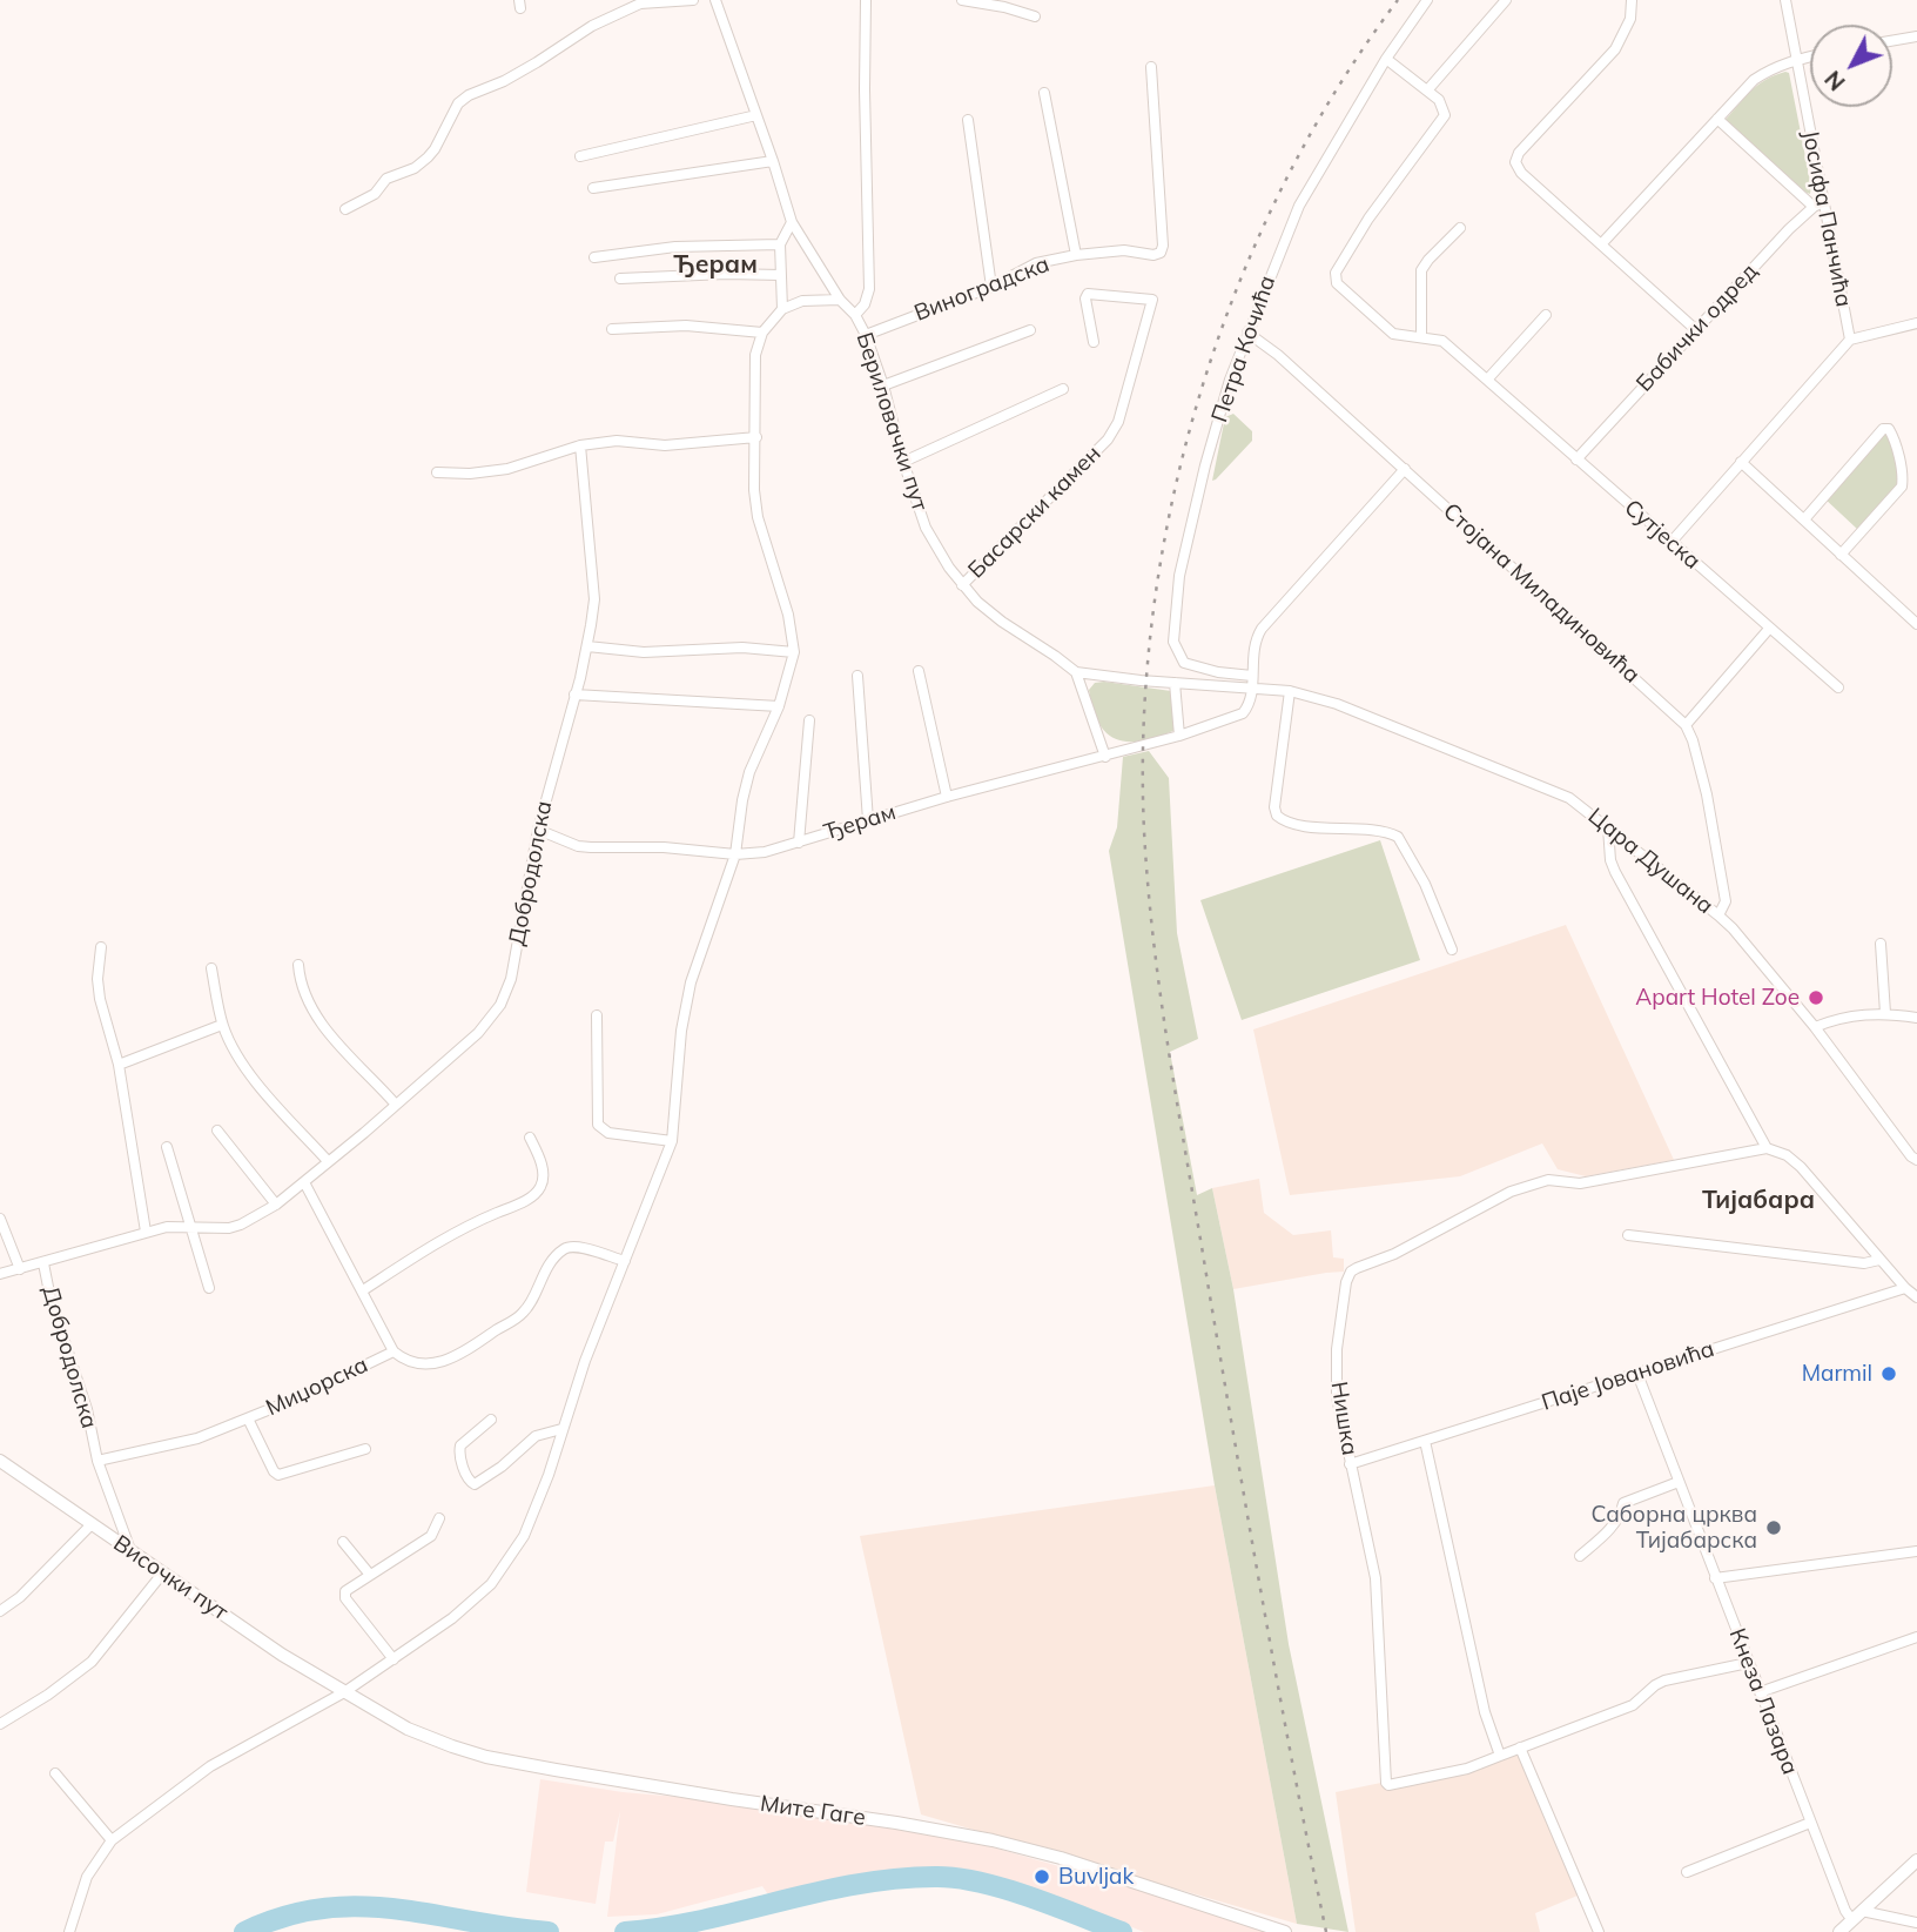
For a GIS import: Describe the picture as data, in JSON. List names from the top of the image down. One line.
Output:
{"streets":{"main road":["Височки пут","Мите Гаге"],"street":["Јосифа Панчића","Виноградска","Бабички одред","Петра Кочића","Бериловачки пут","Басарски камен","Сутјеска","Стојана Миладиновића","Ђерам","Цара Душана","Добродолска","Паје Јовановића","Миџорска","Нишка","Кнеза Лазара"]},"crossings":[["Јосифа Панчића","Бабички одред"],["Виноградска","Бериловачки пут"],["Бабички одред","Сутјеска"],["Петра Кочића","Стојана Миладиновића"],["Бериловачки пут","Басарски камен"],["Бериловачки пут","Цара Душана"],["Ђерам","Добродолска"],["Добродолска","Миџорска"],["Добродолска","Височки пут"],["Паје Јовановића","Нишка"],["Паје Јовановића","Кнеза Лазара"],["Височки пут","Мите Гаге"]],"districts":["Ђерам","Тијабара"],"places":["Apart Hotel Zoe","Marmil","Саборна црква Тијабарска","Buvljak"],"north":"bottom left"}
